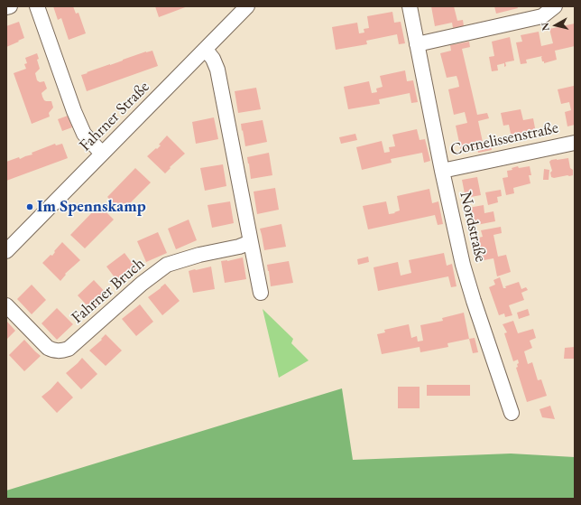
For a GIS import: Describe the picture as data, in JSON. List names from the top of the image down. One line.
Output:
{"streets":{"street":["Fahrner Straße","Cornelissenstraße","Nordstraße","Fahrner Bruch"]},"crossings":[["Cornelissenstraße","Nordstraße"]],"places":["Im Spennskamp"],"north":"left"}
